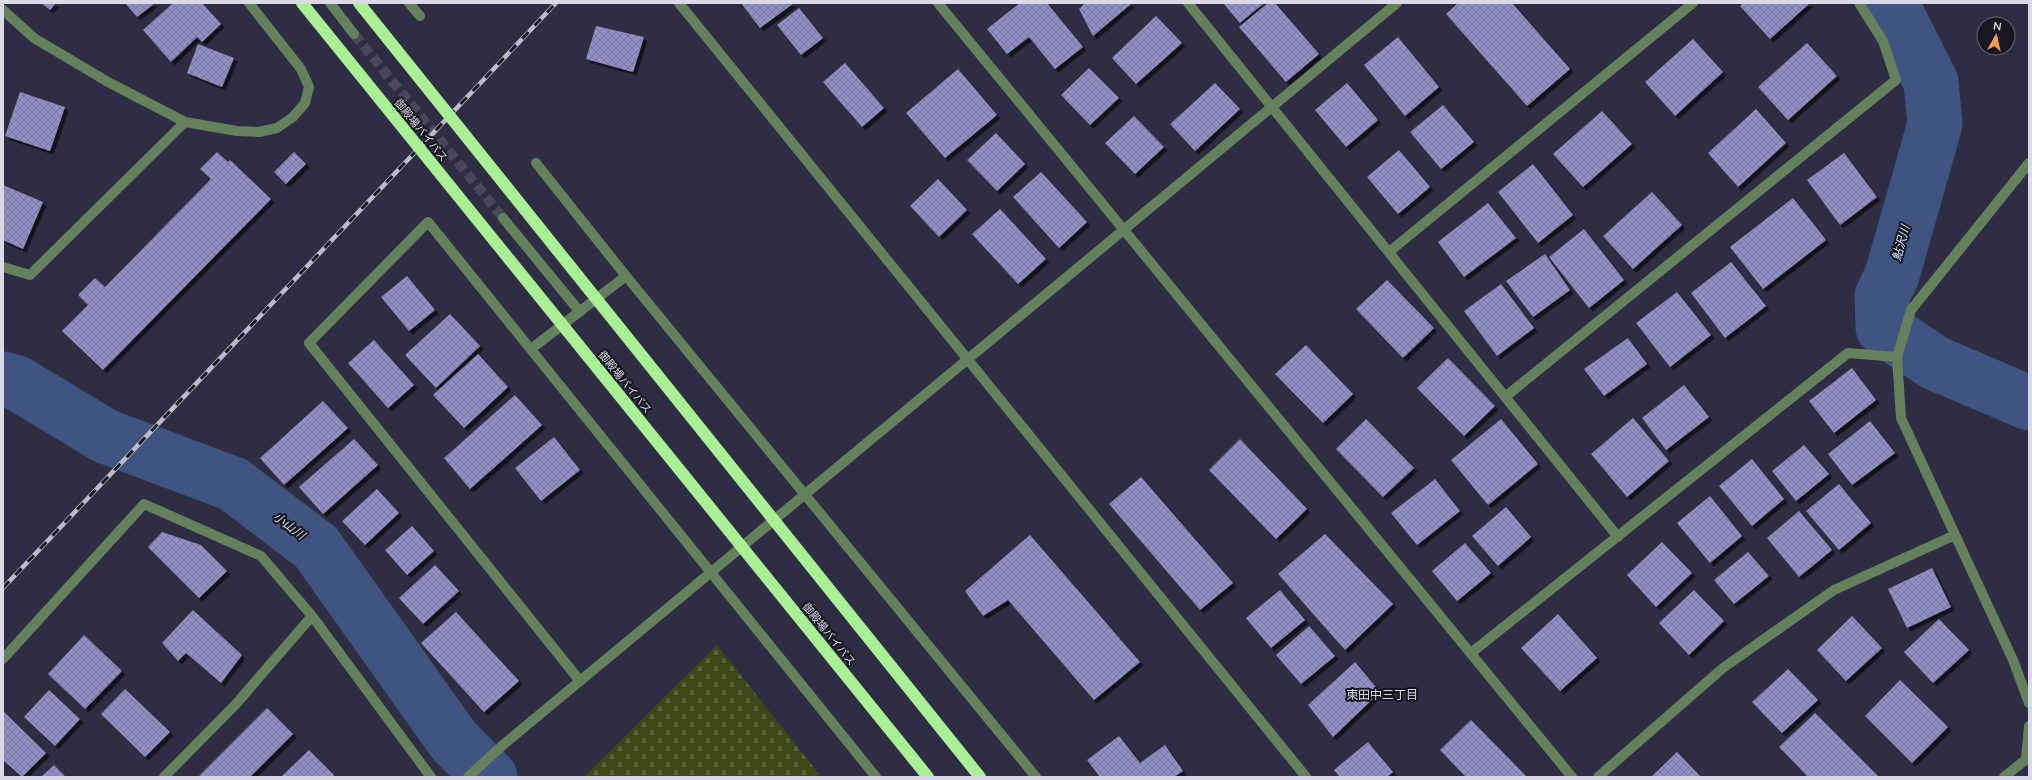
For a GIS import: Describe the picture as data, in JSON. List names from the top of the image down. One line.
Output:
{"streets":{"highway":["御殿場バイパス"]},"districts":["東田中三丁目"],"water":["鮎沢川","小山川"],"north":"top"}
